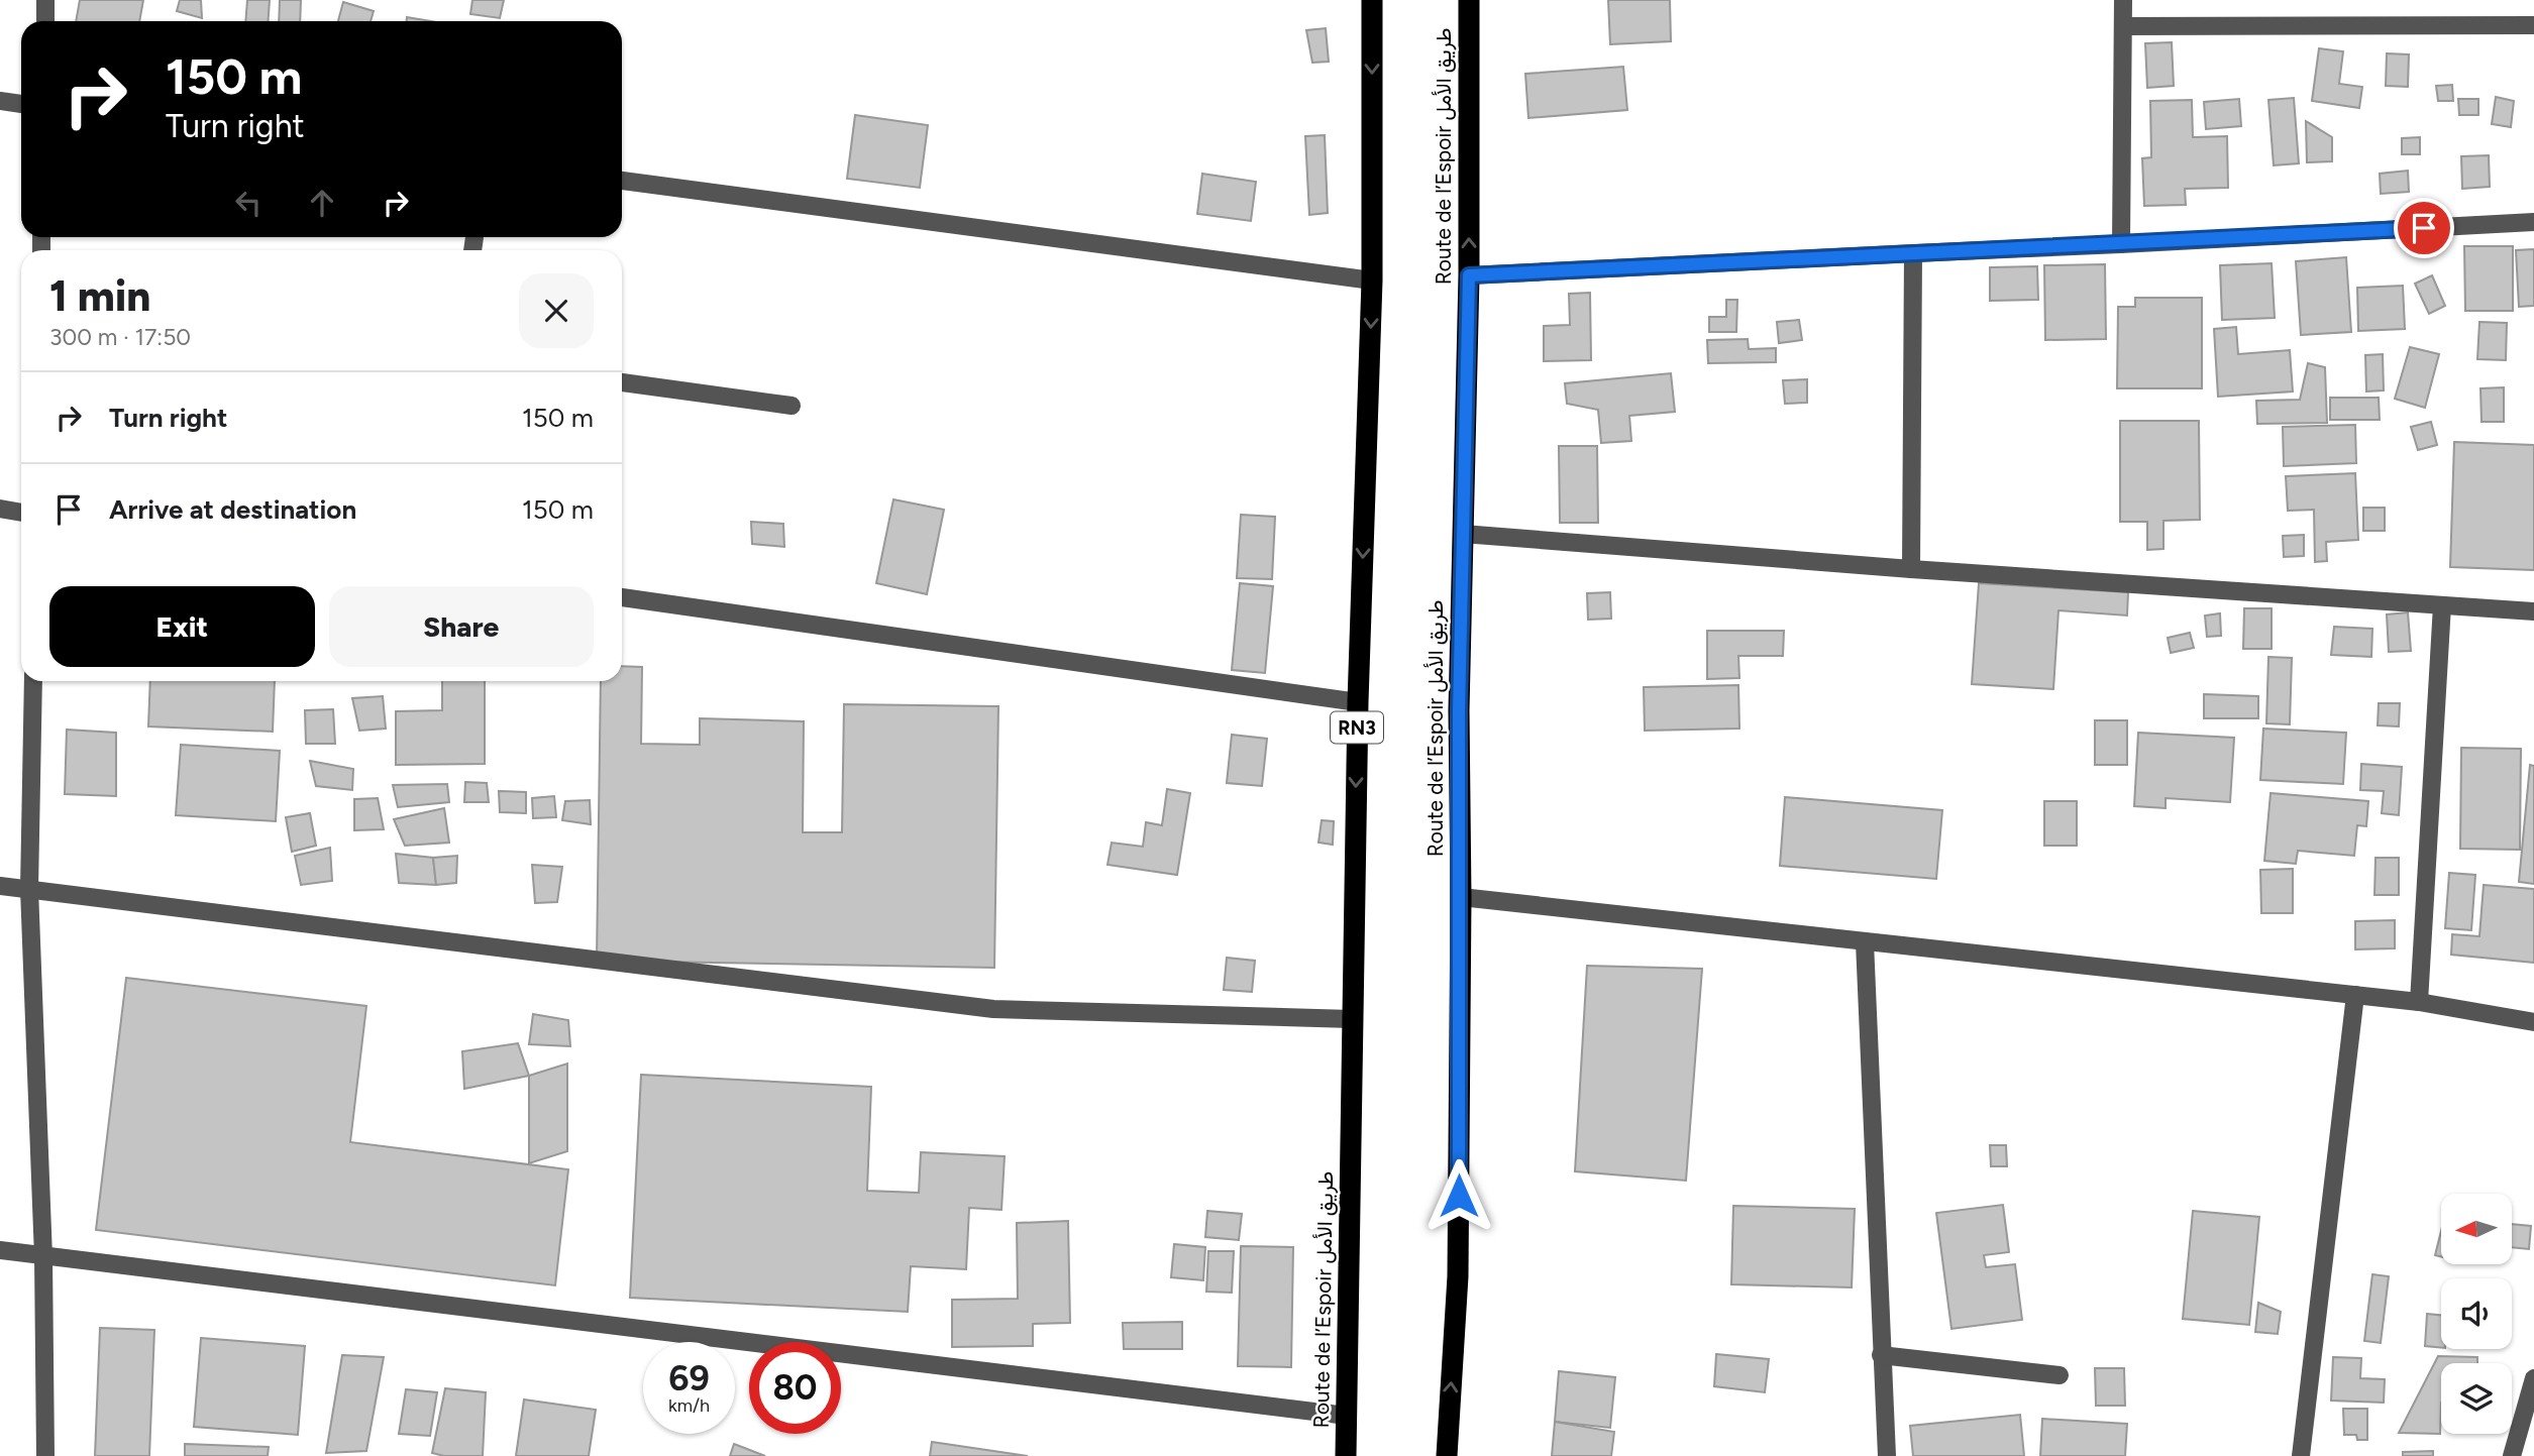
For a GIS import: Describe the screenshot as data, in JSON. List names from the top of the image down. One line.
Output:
{"streets":{"highway":["Route de l’Espoir طريق الأمل","RN3"]},"north":"left","page":{"turn":["150 m","Turn right"],"heading":["1 min","300 m · 17:50"],"list":[{"name":"Turn right","value":"150 m"},{"name":"Arrive at destination","value":"150 m"}],"buttons":["Exit","Share"],"speed":"69 km/h","limit":"80"}}
